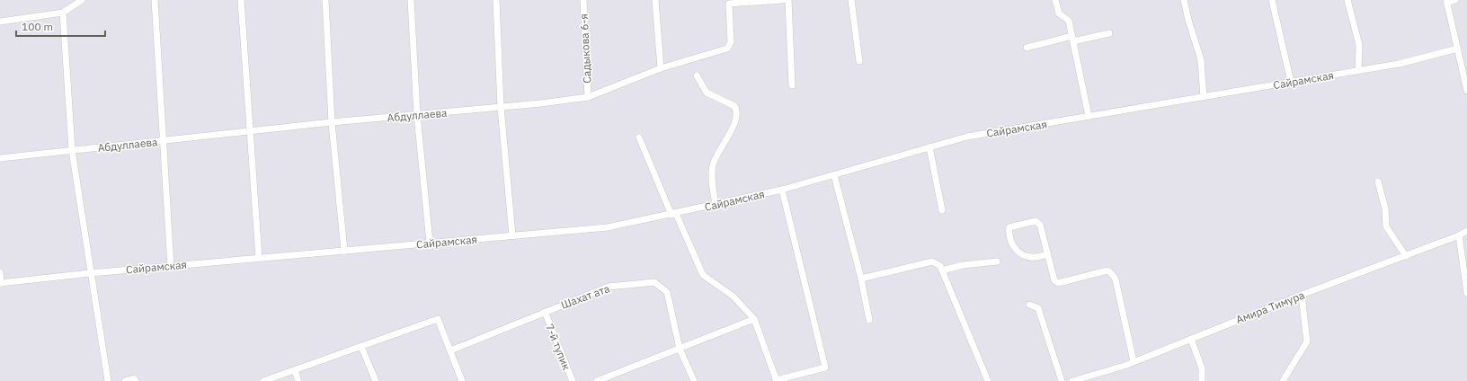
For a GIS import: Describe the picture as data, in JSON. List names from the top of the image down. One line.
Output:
{"streets":{"street":["Садыкова 6-я","Сайрамская","Абдуллаева","Шахат ата","Амира Тимура","7-й тупик"]},"crossings":[["Садыкова 6-я","Абдуллаева"],["Шахат ата","7-й тупик"]],"scale_bar":"100 m"}
